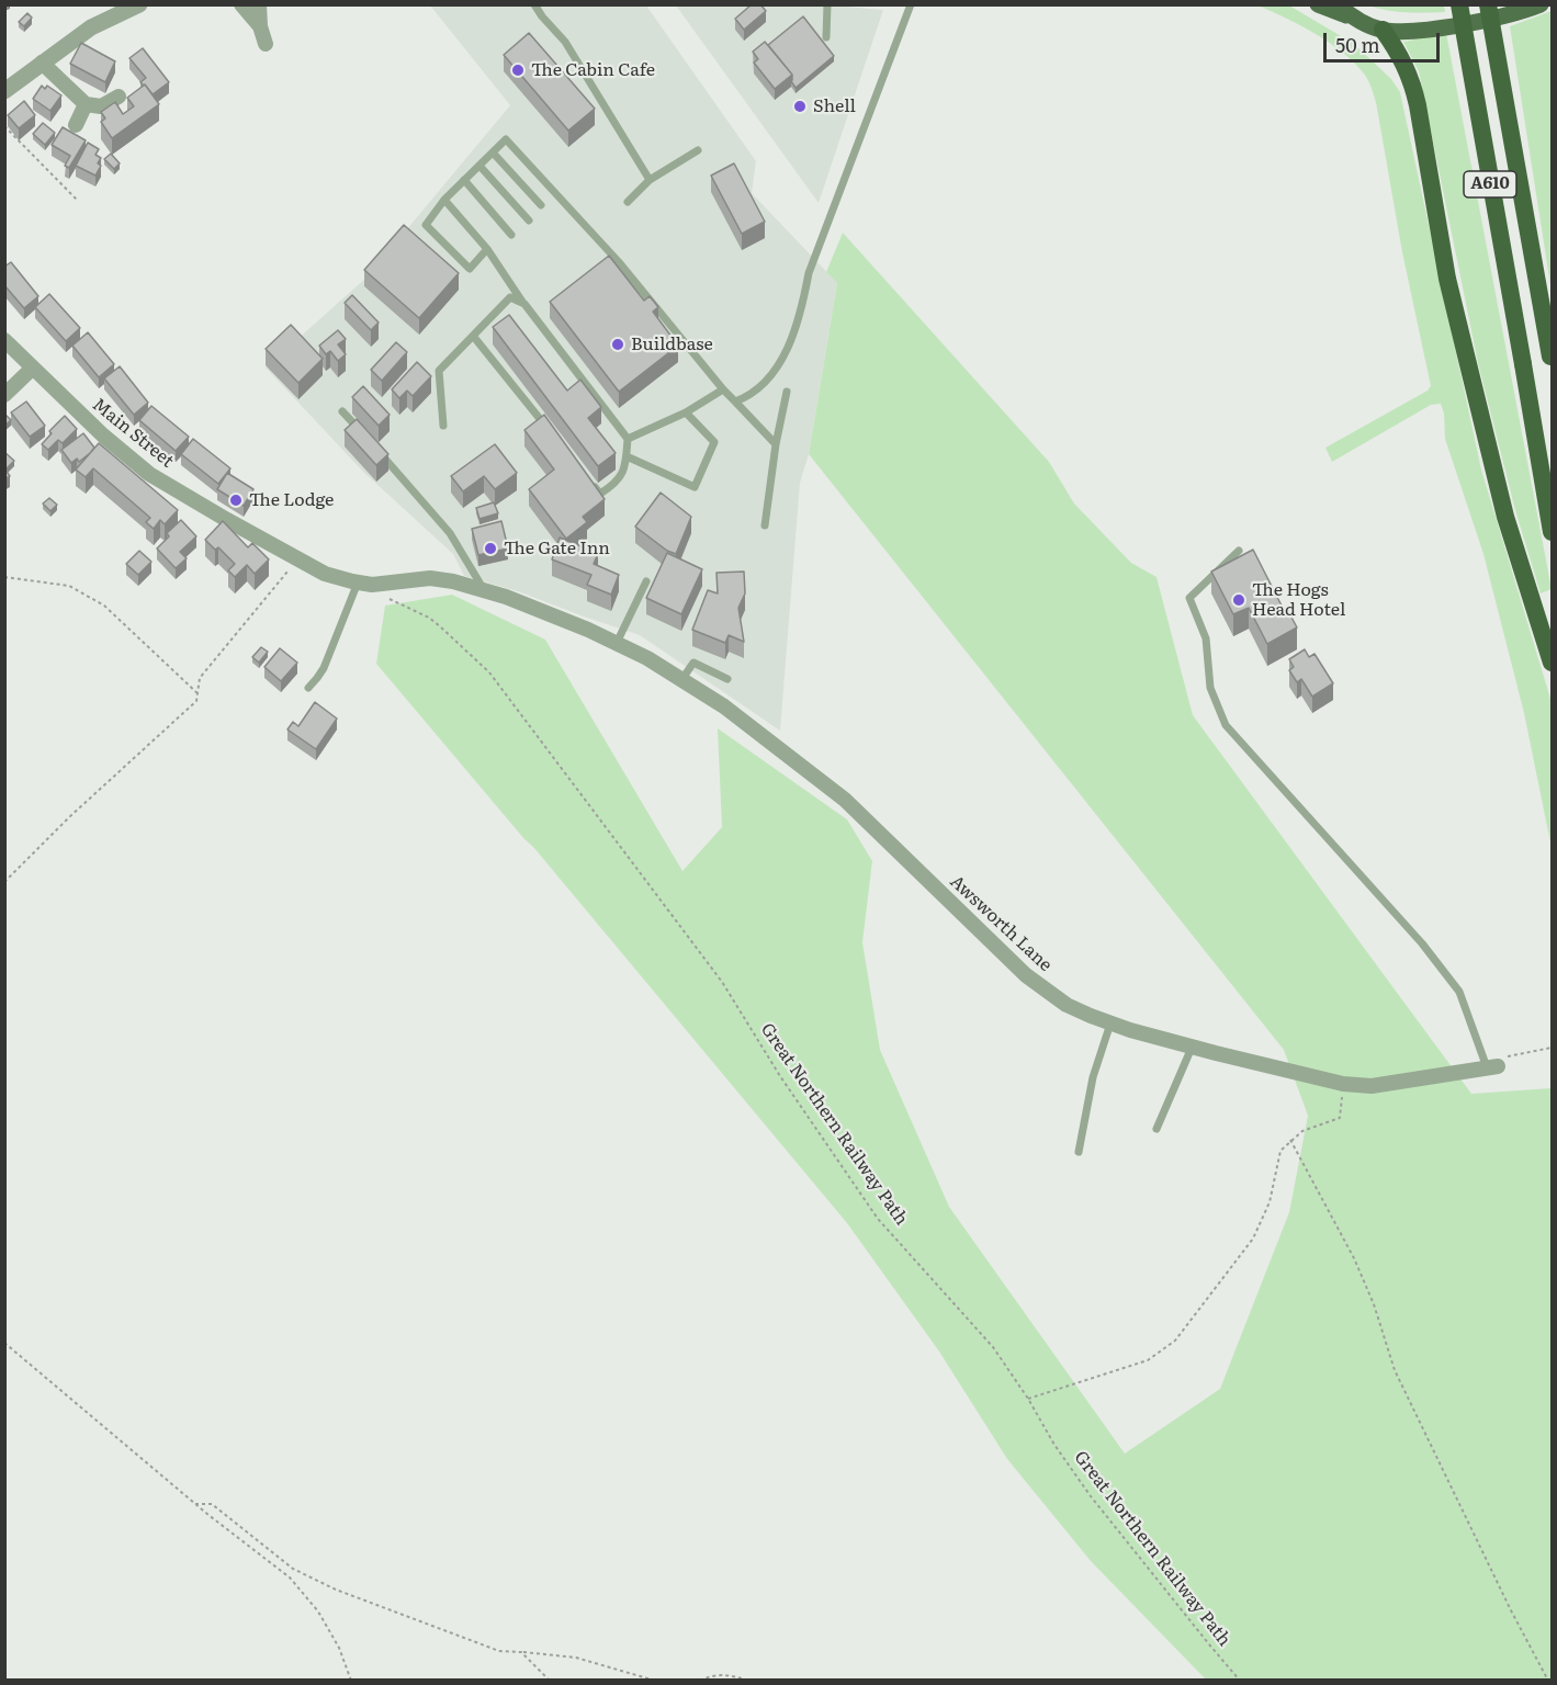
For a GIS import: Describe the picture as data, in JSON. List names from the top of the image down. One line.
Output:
{"streets":{"highway":["A610"],"street":["Main Street","Awsworth Lane"],"path":["Great Northern Railway Path"]},"crossings":[["Main Street","Awsworth Lane"]],"places":["The Cabin Cafe","Shell","Buildbase","The Lodge","The Gate Inn","The Hogs Head Hotel"],"scale_bar":"50 m"}
